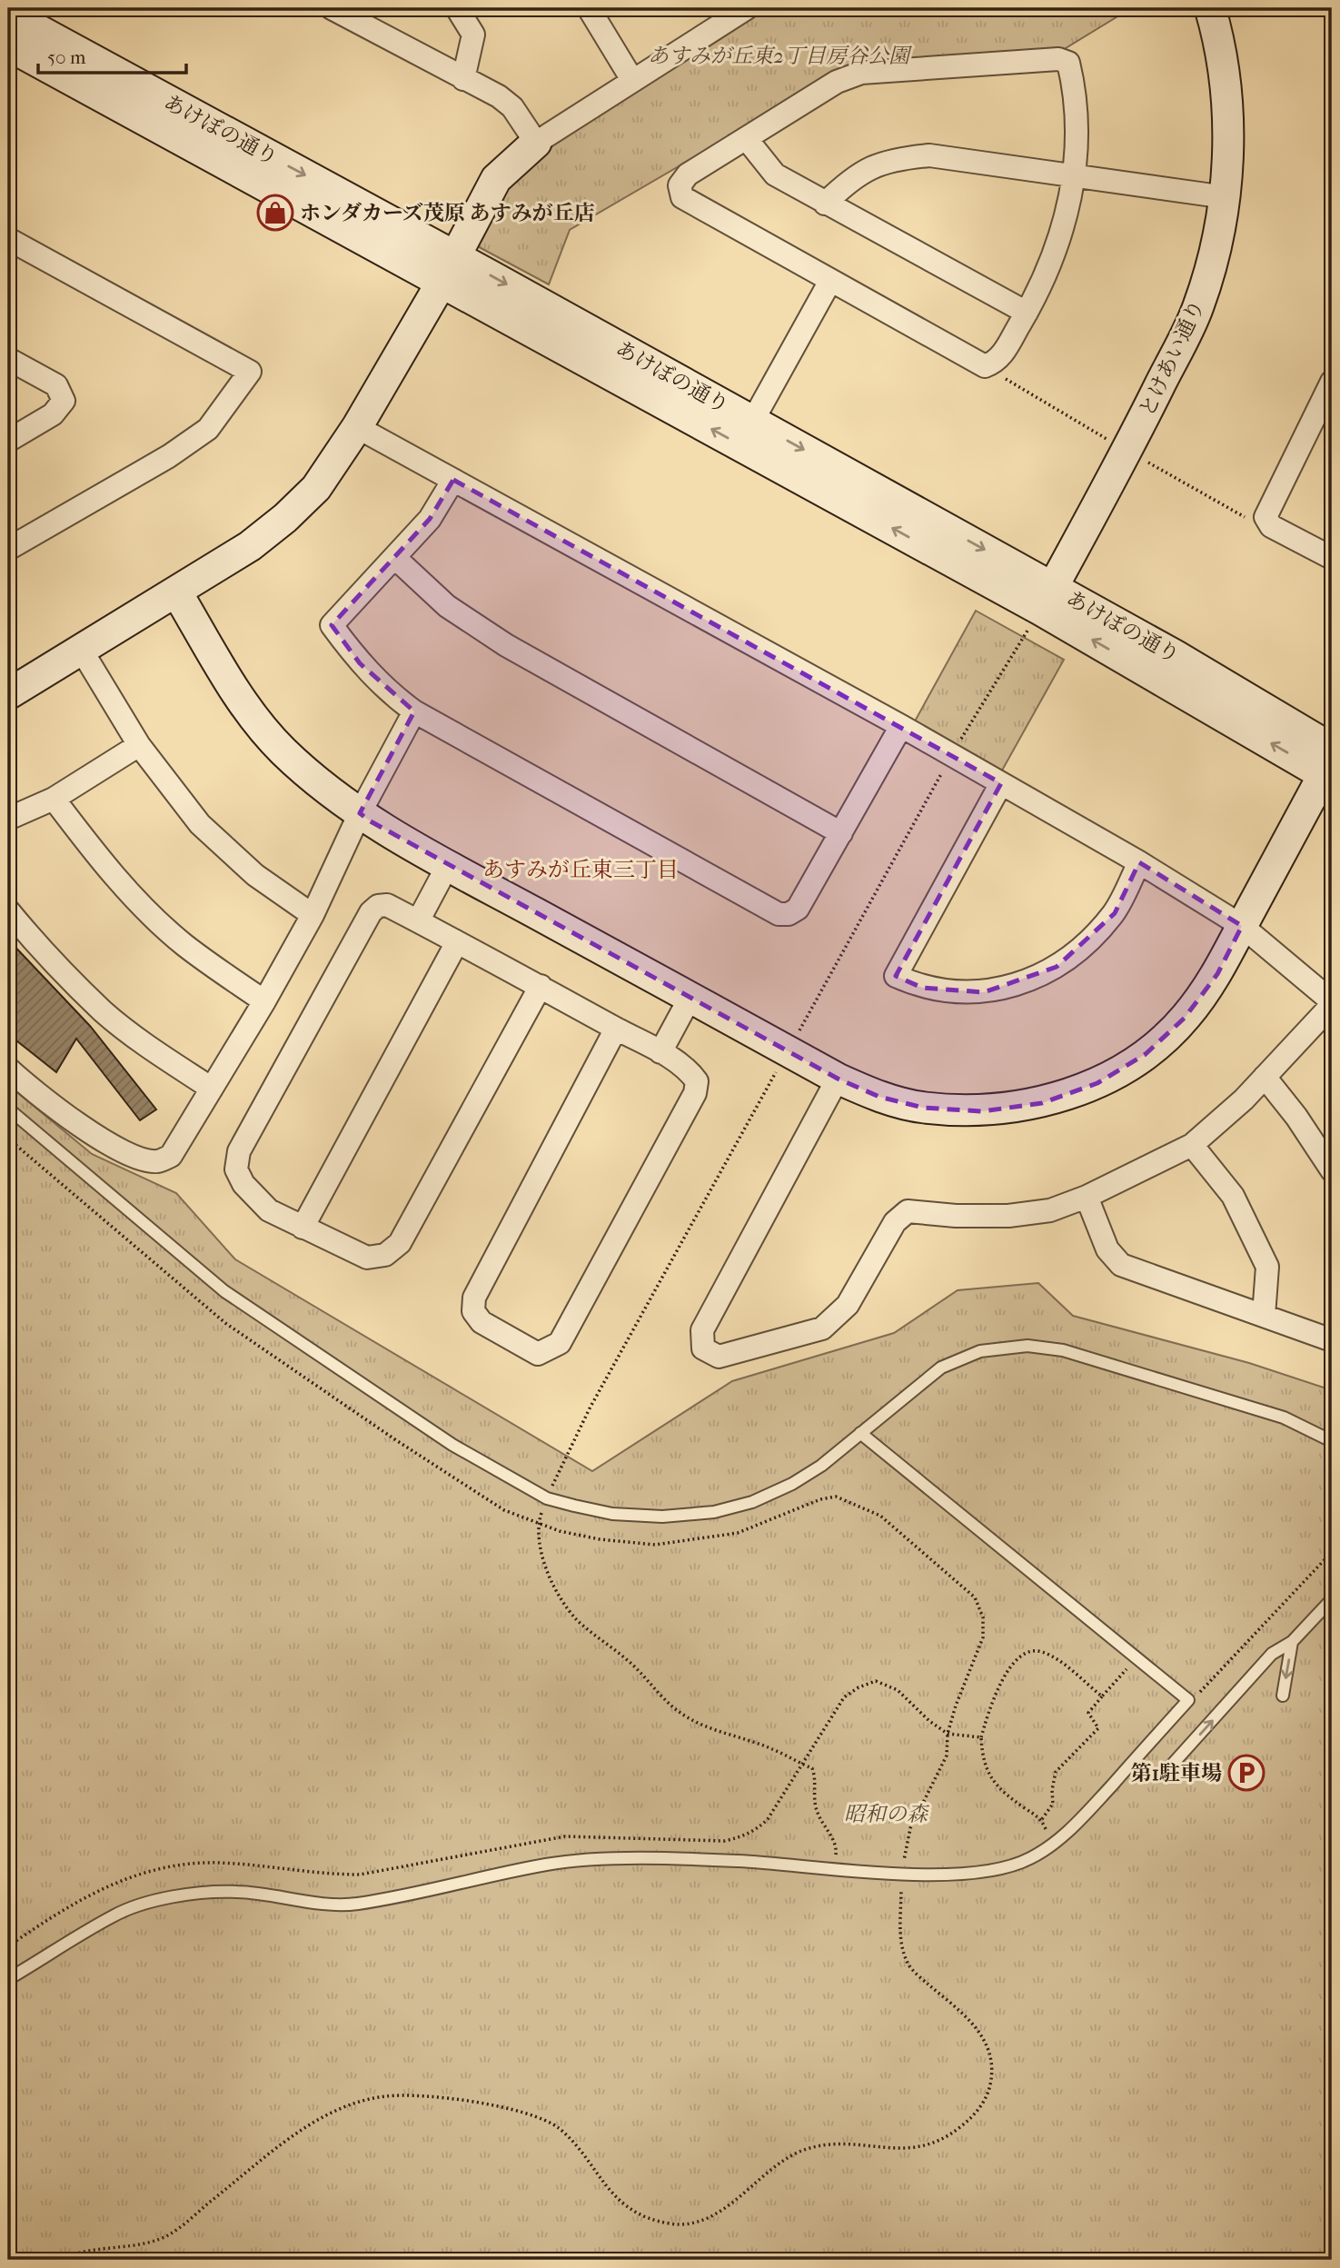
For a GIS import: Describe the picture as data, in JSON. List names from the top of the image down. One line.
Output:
{"streets":{"street":["あけぼの通り","とけあい通り"]},"crossings":[["あけぼの通り","とけあい通り"]],"districts":["あすみが丘東三丁目"],"parks":["あすみが丘東2丁目房谷公園","昭和の森"],"places":{"shop":["ホンダカーズ茂原 あすみが丘店"],"parking":["第1駐車場"]},"scale_bar":"50 m"}
